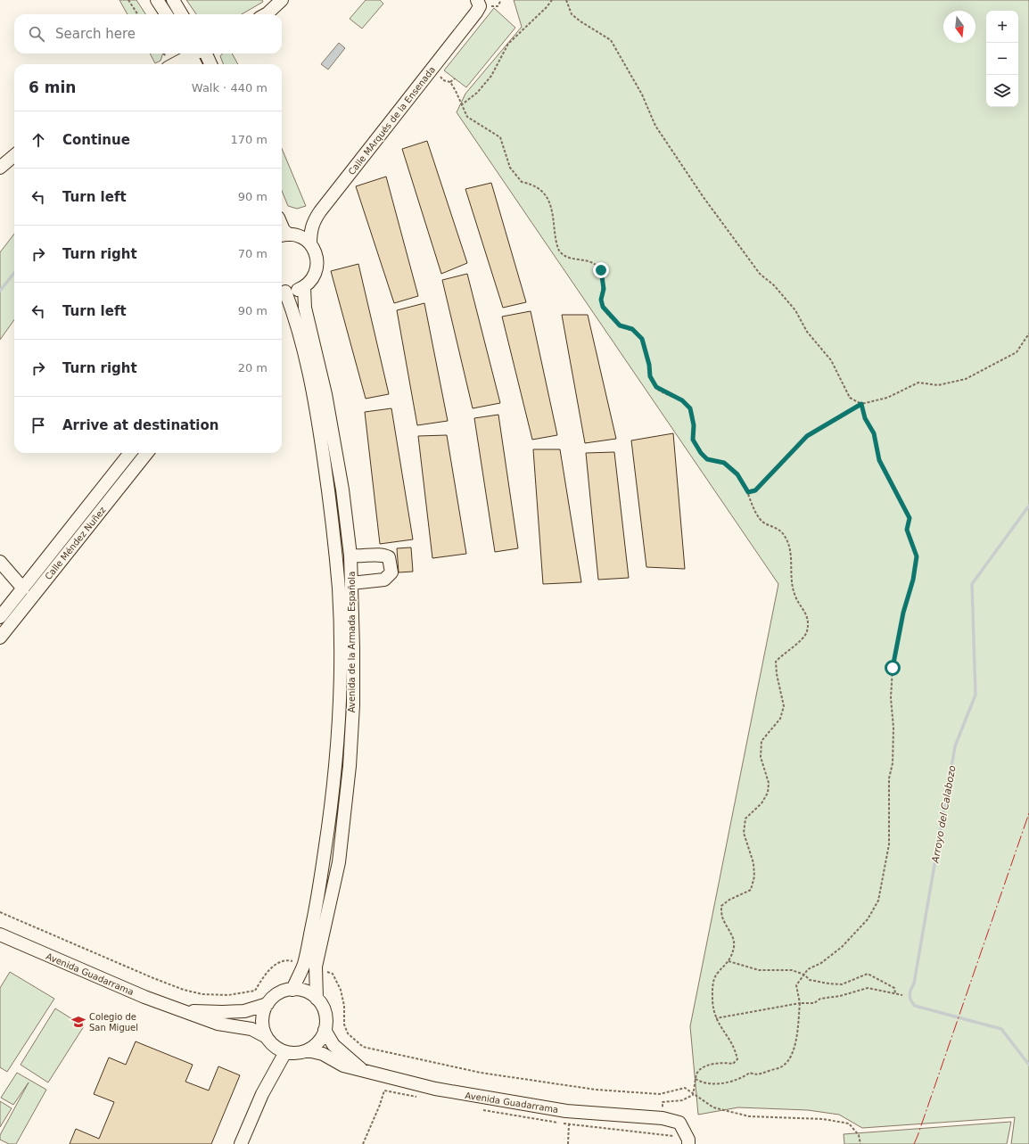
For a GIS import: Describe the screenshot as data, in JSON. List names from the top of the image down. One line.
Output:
{"streets":{"street":["Calle MArqués de la Ensenada","Calle Méndez Nuñez","Avenida de la Armada Española","Avenida Guadarrama"]},"crossings":[["Avenida de la Armada Española","Avenida Guadarrama"]],"water":["Arroyo del Calabozo"],"places":{"school or university":["Colegio de San Miguel"]},"north":"bottom","page":{"map_buttons":["+","−"],"search":"Search here","heading":["6 min","Walk · 440 m"],"list":[["Continue","170 m"],["Turn left","90 m"],["Turn right","70 m"],["Turn left","90 m"],["Turn right","20 m"],"Arrive at destination"]}}
